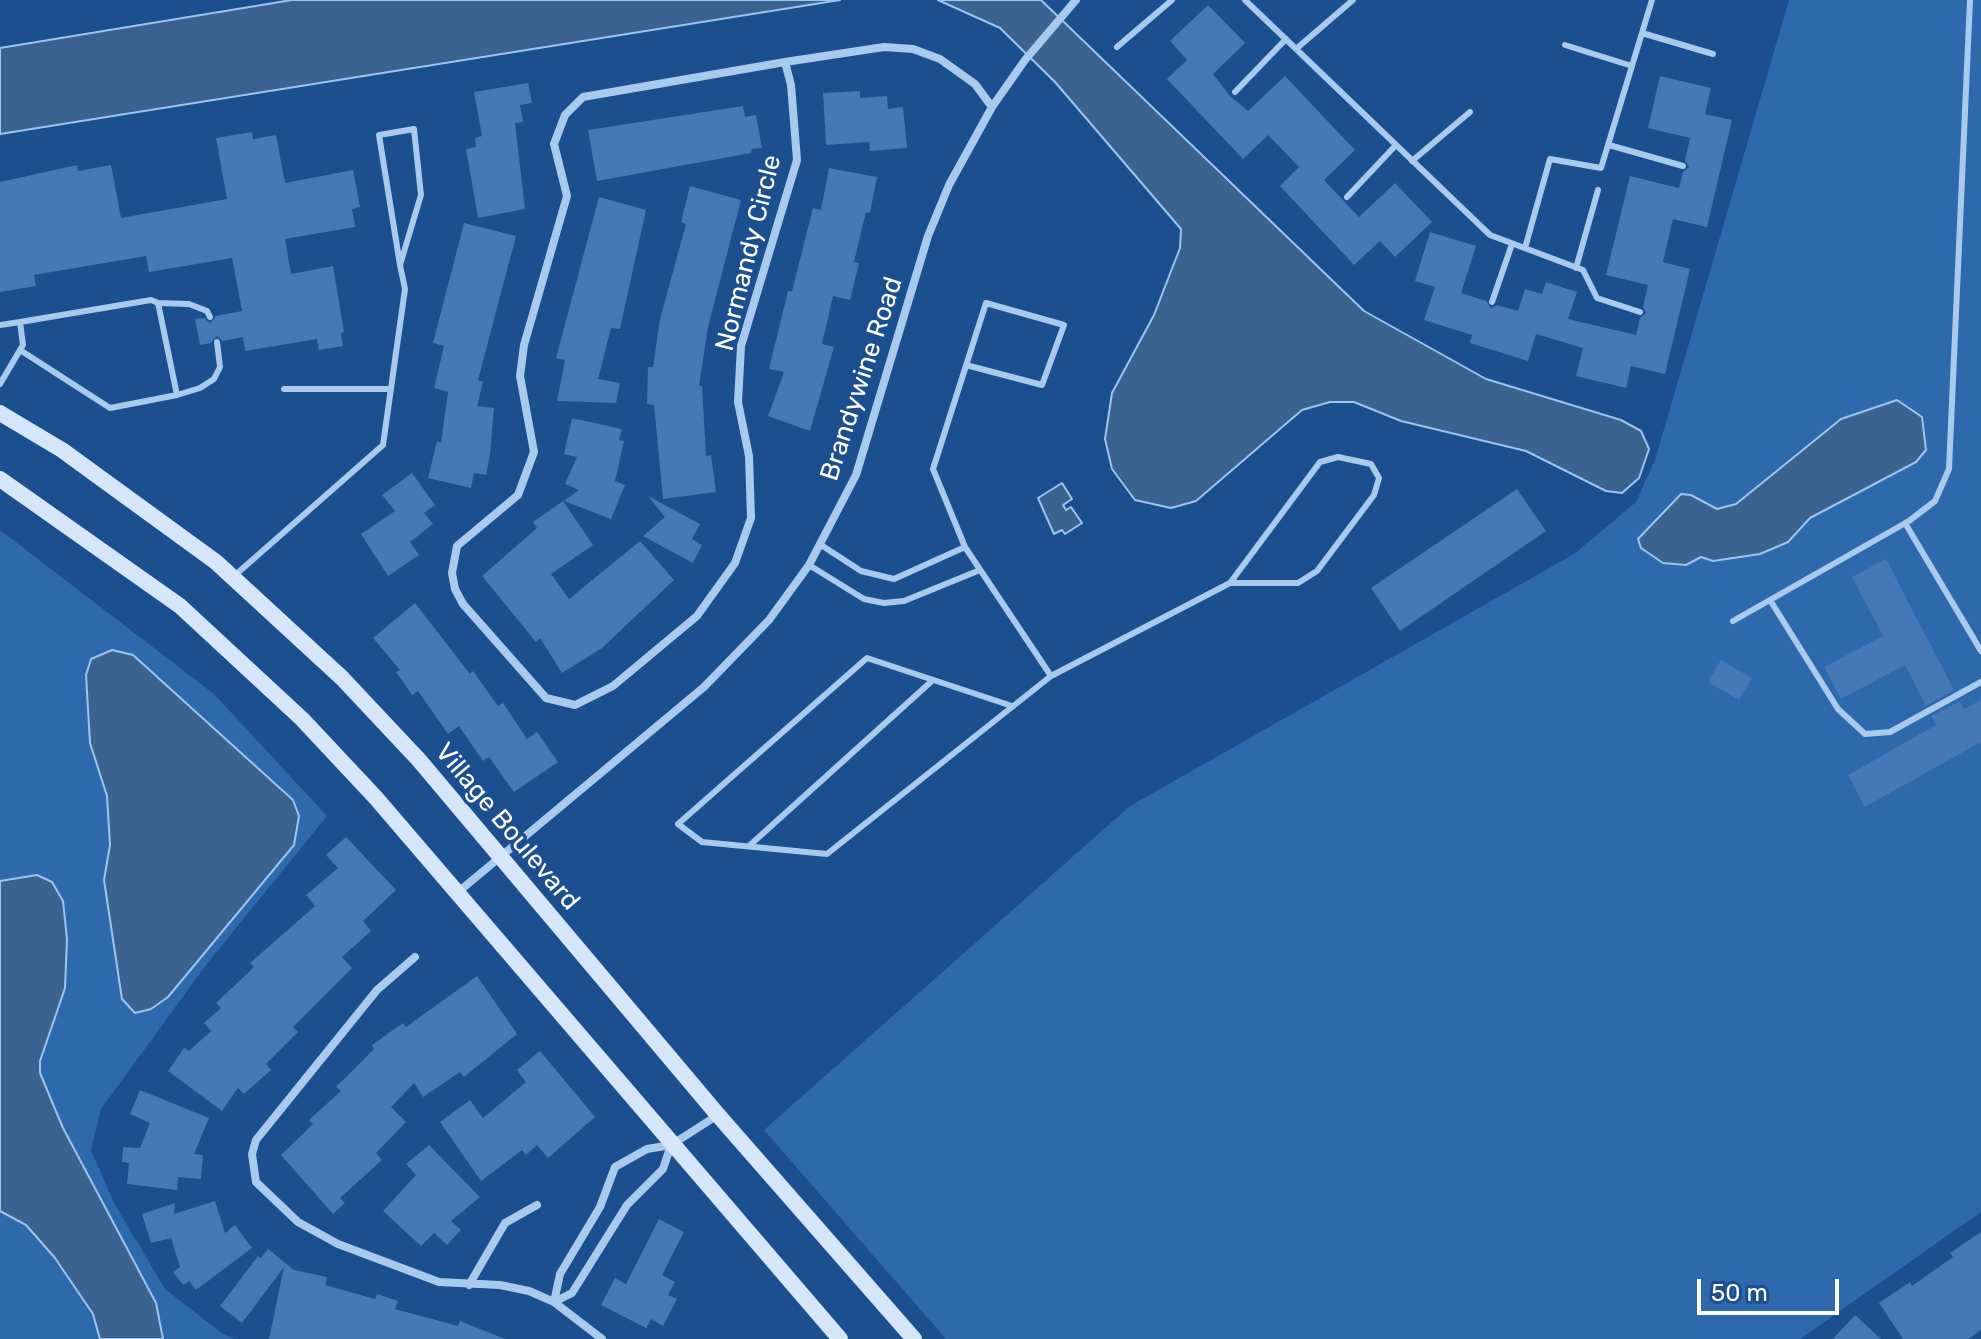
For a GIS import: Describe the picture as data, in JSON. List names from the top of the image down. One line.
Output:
{"streets":{"street":["Normandy Circle","Brandywine Road","Village Boulevard"]},"crossings":[["Normandy Circle","Brandywine Road"],["Brandywine Road","Village Boulevard"]],"scale_bar":"50 m"}
